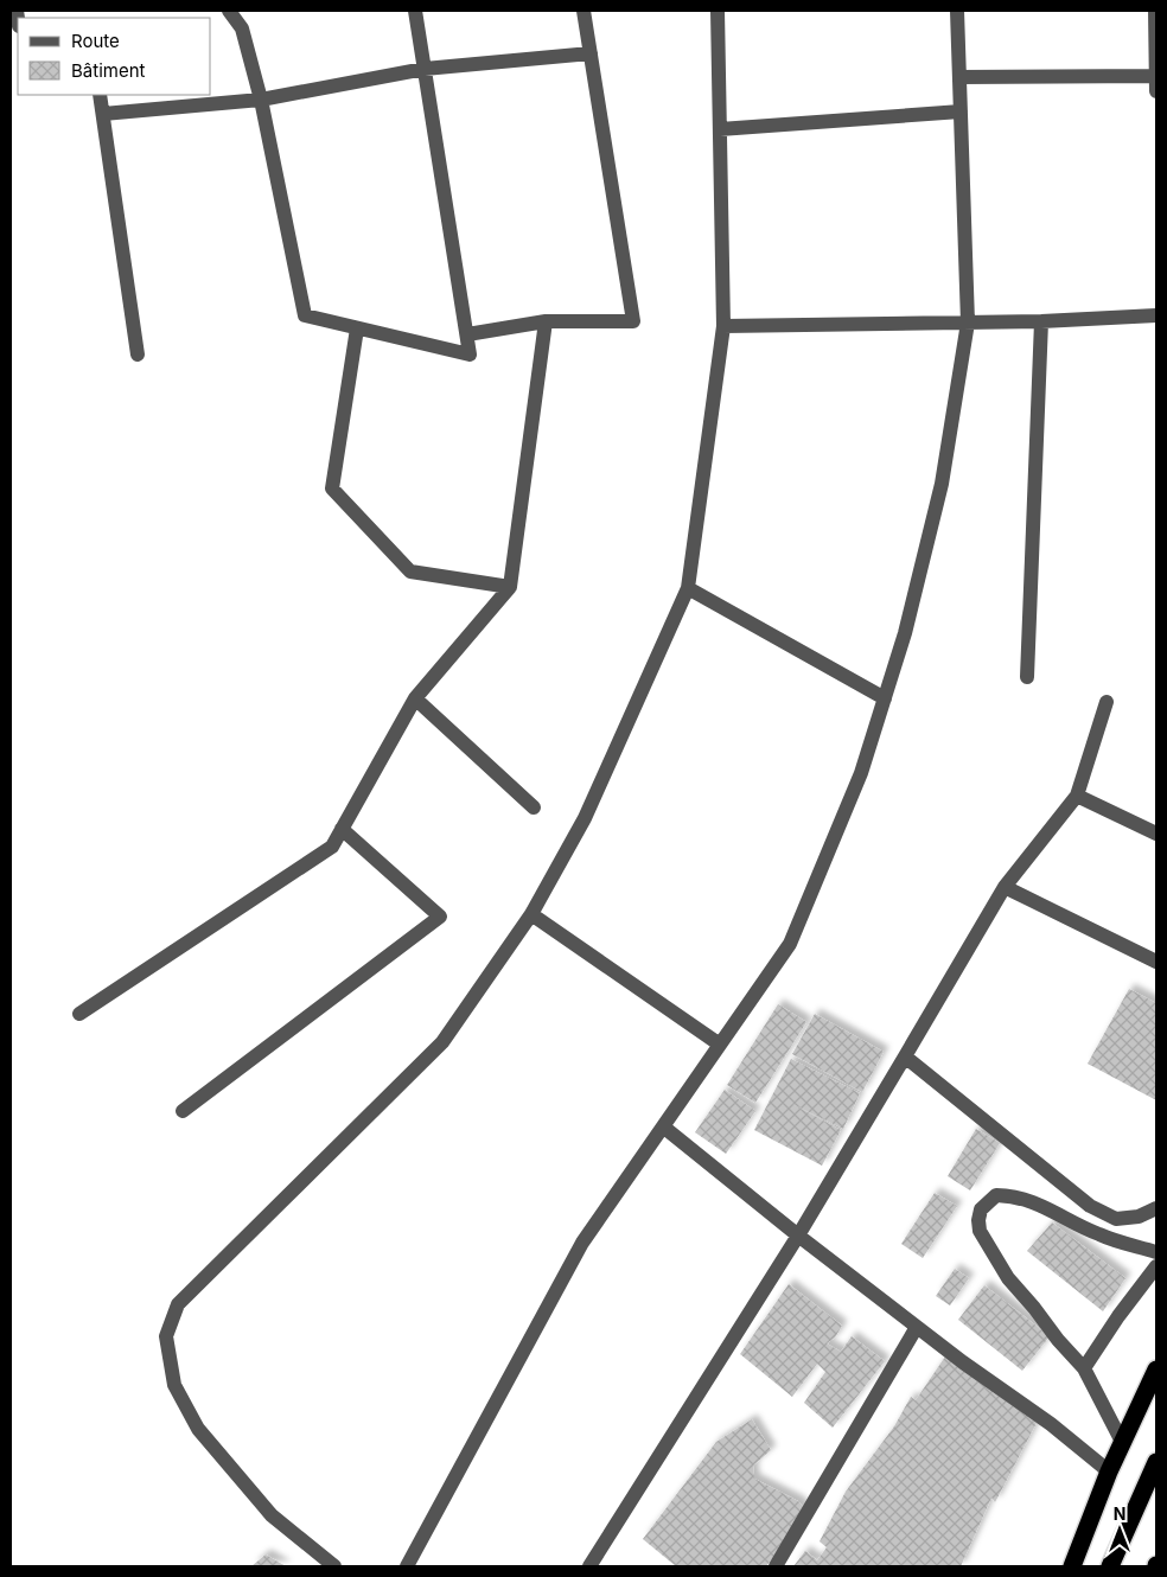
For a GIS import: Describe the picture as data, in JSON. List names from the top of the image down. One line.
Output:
{"legend":["Route","Bâtiment"],"north":"top"}
